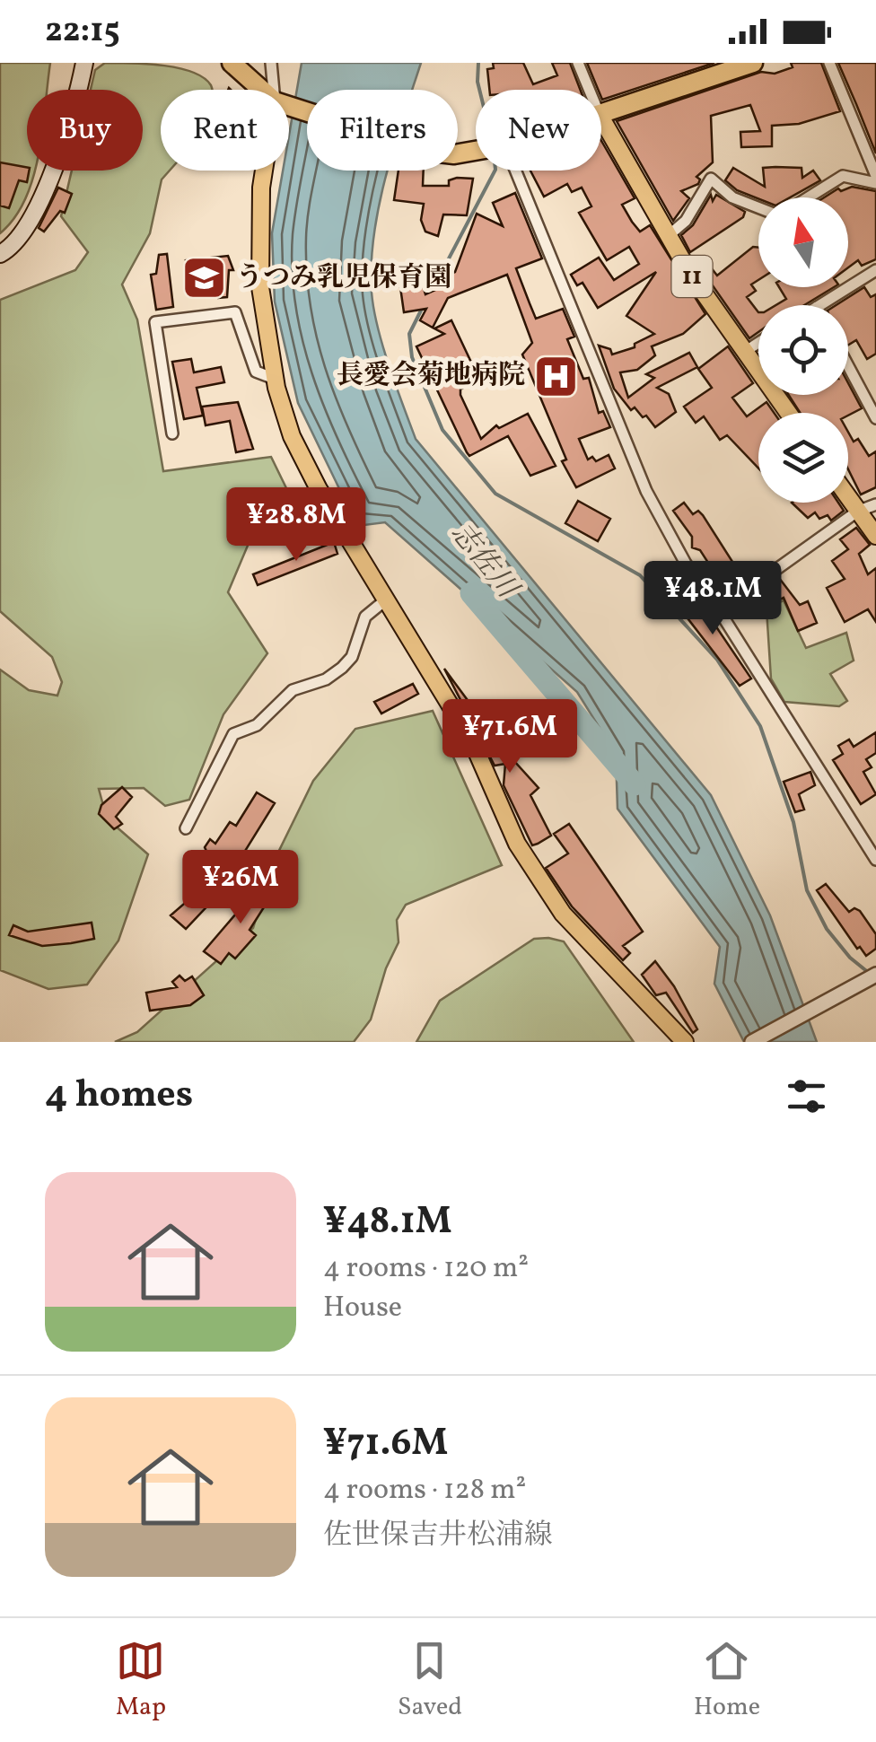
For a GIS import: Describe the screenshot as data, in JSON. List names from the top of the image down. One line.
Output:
{"streets":{"main road":["11"]},"water":["志佐川"],"places":{"school or university":["うつみ乳児保育園"],"hospital":["長愛会菊地病院"]},"north":"top","page":{"status":"22:15","chip":["Buy","Rent","Filters","New"],"price":["¥28.8M","¥48.1M","¥71.6M","¥26M"],"heading":"4 homes","list":[{"name":"¥48.1M","note":"4 rooms · 120 m² · House"},{"name":"¥71.6M","note":"4 rooms · 128 m² · 佐世保吉井松浦線"}],"tabs":["Map","Saved","Home"]}}
